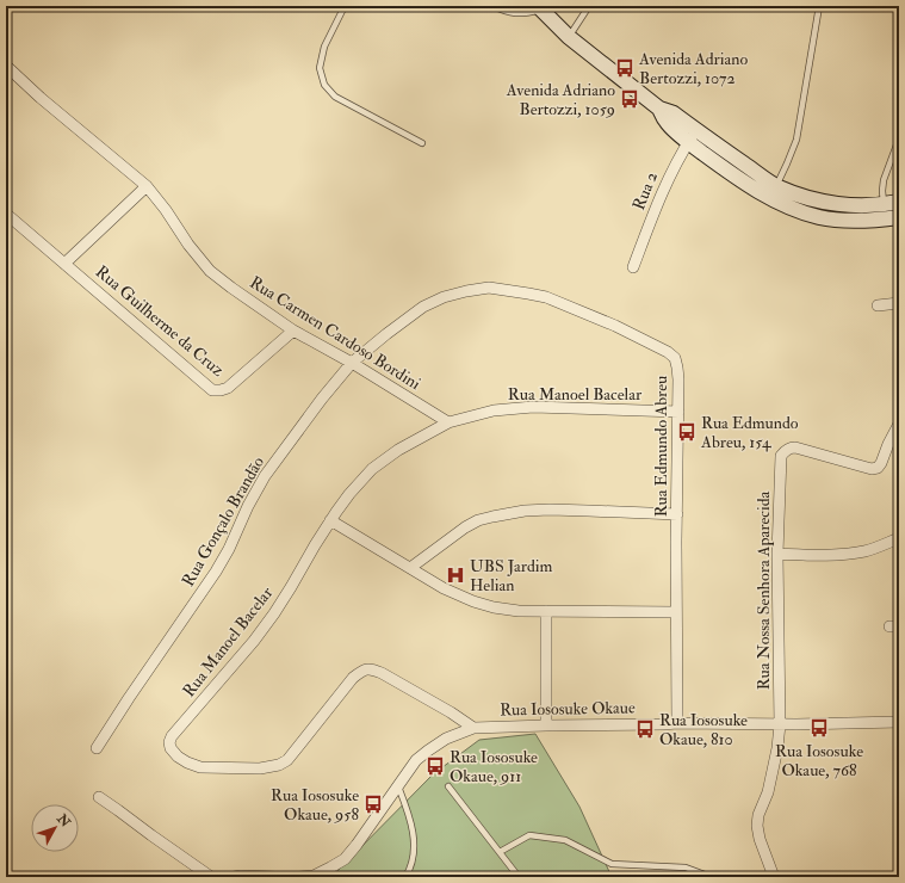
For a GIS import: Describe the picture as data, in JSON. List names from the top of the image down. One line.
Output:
{"streets":{"street":["Rua 2","Rua Guilherme da Cruz","Rua Carmen Cardoso Bordini","Rua Manoel Bacelar","Rua Edmundo Abreu","Rua Gonçalo Brandão","Rua Nossa Senhora Aparecida","Rua Iososuke Okaue"]},"crossings":[["Rua Guilherme da Cruz","Rua Carmen Cardoso Bordini"],["Rua Carmen Cardoso Bordini","Rua Manoel Bacelar"],["Rua Carmen Cardoso Bordini","Rua Edmundo Abreu"],["Rua Carmen Cardoso Bordini","Rua Gonçalo Brandão"],["Rua Manoel Bacelar","Rua Edmundo Abreu"],["Rua Manoel Bacelar","Rua Iososuke Okaue"],["Rua Edmundo Abreu","Rua Gonçalo Brandão"],["Rua Edmundo Abreu","Rua Iososuke Okaue"],["Rua Nossa Senhora Aparecida","Rua Iososuke Okaue"]],"places":{"bus stop":["Avenida Adriano Bertozzi, 1072","Avenida Adriano Bertozzi, 1059","Rua Edmundo Abreu, 154","Rua Iososuke Okaue, 768","Rua Iososuke Okaue, 810","Rua Iososuke Okaue, 911","Rua Iososuke Okaue, 958"],"hospital":["UBS Jardim Helian"]},"north":"top right"}
